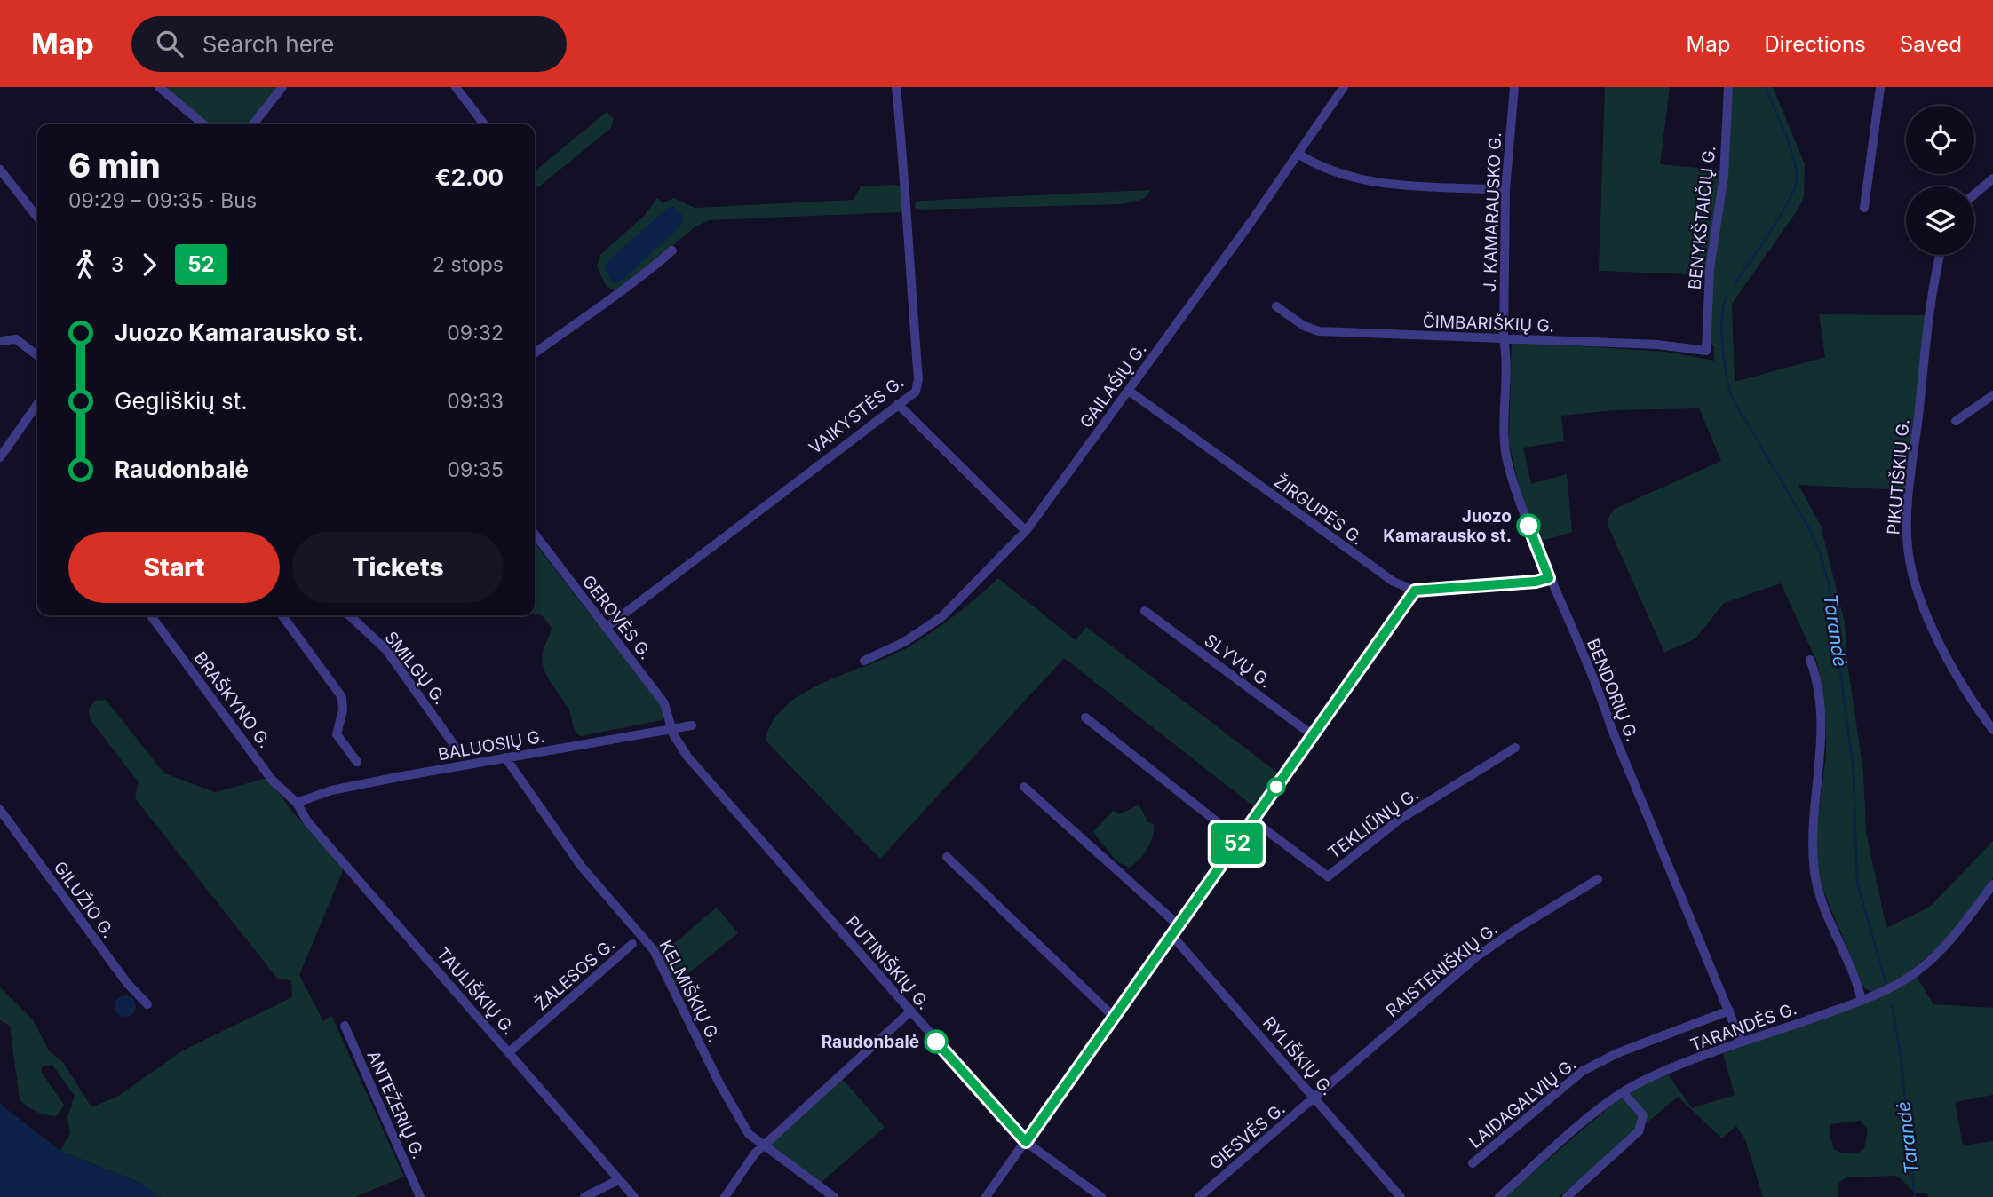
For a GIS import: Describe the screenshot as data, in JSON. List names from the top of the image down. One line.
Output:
{"streets":{"street":["J. KAMARAUSKO G.","BENYKŠTAIČIŲ G.","ČIMBARIŠKIŲ G.","GAILAŠIŲ G.","VAIKYSTĖS G.","PIKUTIŠKIŲ G.","ŽIRGUPĖS G.","GEROVĖS G.","SLYVŲ G.","SMILGŲ G.","BENDORIŲ G.","BRAŠKYNO G.","BALUOSIŲ G.","TEKLIŪNŲ G.","GILUŽIO G.","PUTINIŠKIŲ G.","RAISTENIŠKIŲ G.","ŽALESOS G.","TAULIŠKIŲ G.","KELMIŠKIŲ G.","TARANDĖS G.","RYLIŠKIŲ G.","LAIDAGALVIŲ G.","ANTEŽERIŲ G.","GIESVĖS G."]},"crossings":[["J. KAMARAUSKO G.","ČIMBARIŠKIŲ G."],["J. KAMARAUSKO G.","BENDORIŲ G."],["BENYKŠTAIČIŲ G.","ČIMBARIŠKIŲ G."],["ČIMBARIŠKIŲ G.","BENDORIŲ G."],["GAILAŠIŲ G.","ŽIRGUPĖS G."],["VAIKYSTĖS G.","GEROVĖS G."],["GEROVĖS G.","BALUOSIŲ G."],["GEROVĖS G.","PUTINIŠKIŲ G."],["BENDORIŲ G.","TARANDĖS G."],["BENDORIŲ G.","LAIDAGALVIŲ G."],["BRAŠKYNO G.","BALUOSIŲ G."],["BRAŠKYNO G.","TAULIŠKIŲ G."],["BALUOSIŲ G.","PUTINIŠKIŲ G."],["BALUOSIŲ G.","TAULIŠKIŲ G."],["BALUOSIŲ G.","KELMIŠKIŲ G."],["RAISTENIŠKIŲ G.","RYLIŠKIŲ G."],["RAISTENIŠKIŲ G.","GIESVĖS G."],["ŽALESOS G.","TAULIŠKIŲ G."],["RYLIŠKIŲ G.","GIESVĖS G."]],"water":["Tarandė"],"places":["Juozo Kamarausko st.","Raudonbalė"],"lines":["bus line 52"],"page":{"header":"Map","search":"Search here","nav":["Map","Directions","Saved"],"on_map":"52","heading":["6 min","09:29 – 09:35 · Bus","€2.00"],"legs":["3","52","2 stops"],"list":[{"name":"Juozo Kamarausko st.","value":"09:32"},{"name":"Gegliškių st.","value":"09:33"},{"name":"Raudonbalė","value":"09:35"}],"buttons":["Start","Tickets"]}}
